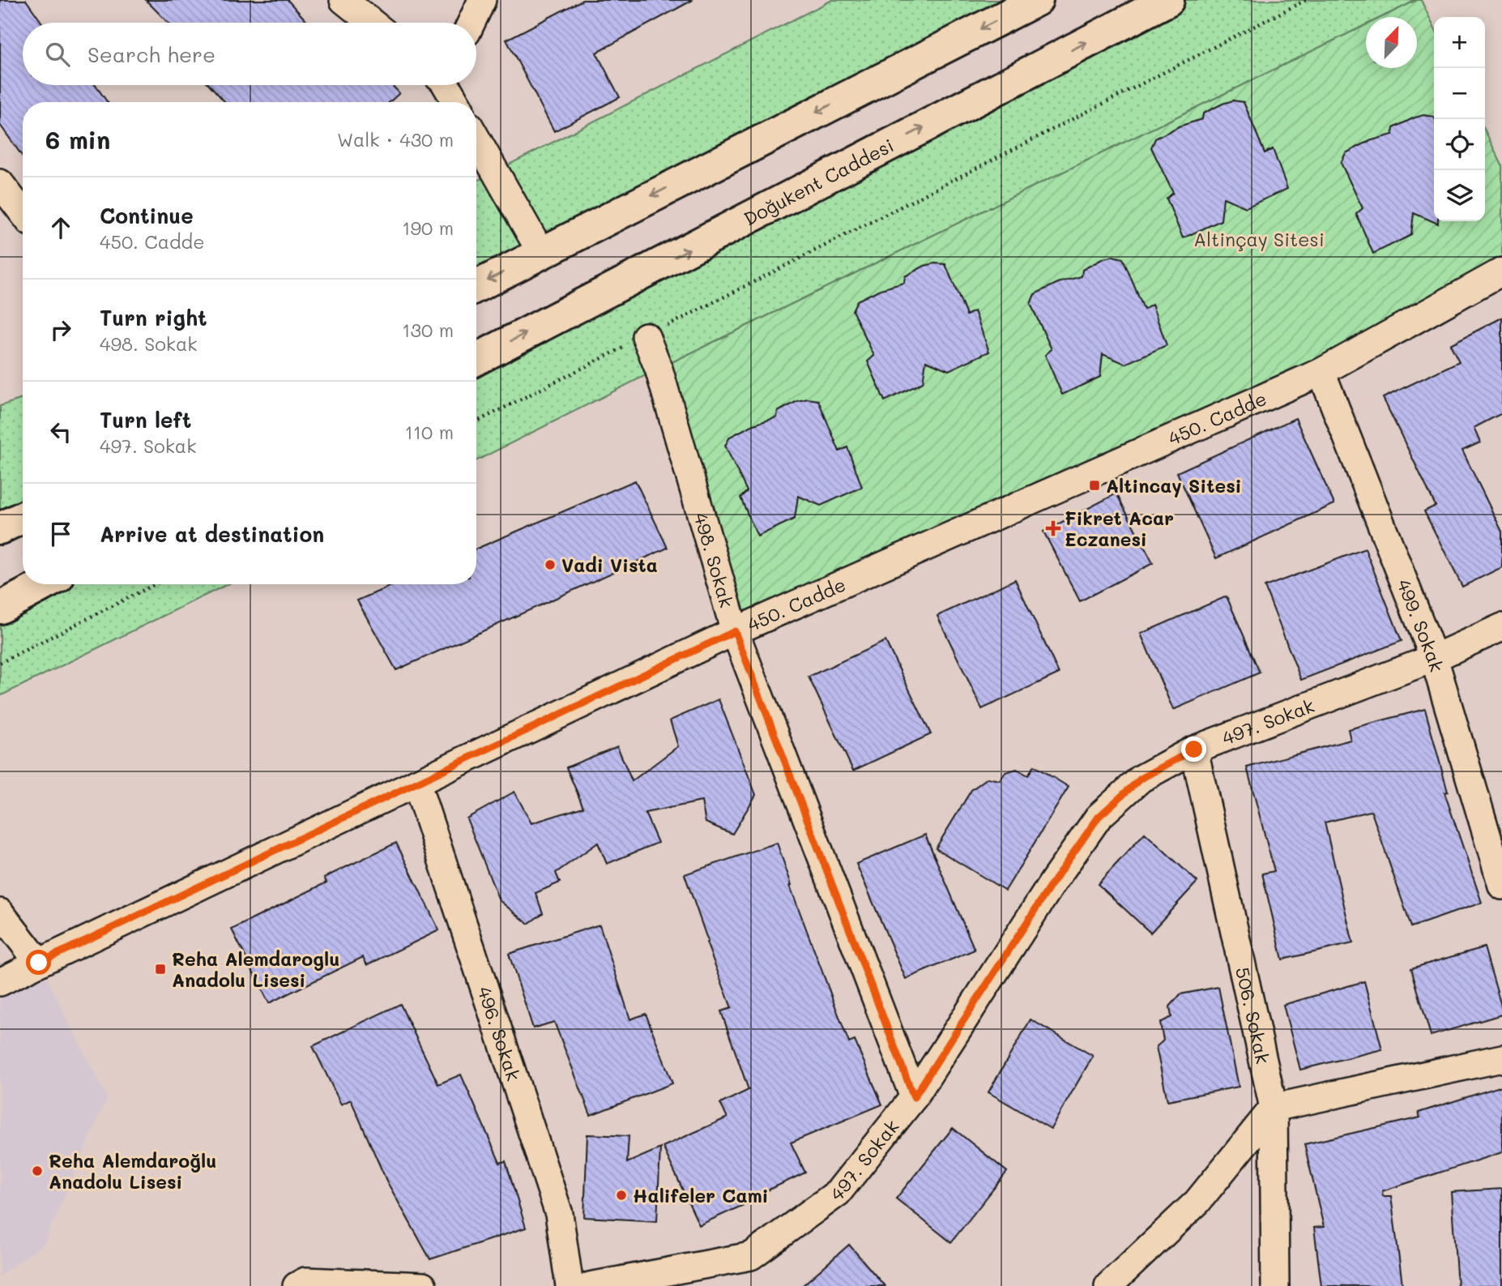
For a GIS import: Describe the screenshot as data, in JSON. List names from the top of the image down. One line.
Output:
{"streets":{"main road":["Doğukent Caddesi"],"street":["450. Cadde","498. Sokak","499. Sokak","497. Sokak","506. Sokak","496. Sokak"]},"crossings":[["450. Cadde","498. Sokak"],["450. Cadde","499. Sokak"],["450. Cadde","496. Sokak"],["498. Sokak","497. Sokak"],["499. Sokak","497. Sokak"],["497. Sokak","506. Sokak"]],"parks":["Altinçay Sitesi"],"places":{"transit":["Altincay Sitesi","Reha Alemdaroglu Anadolu Lisesi"],"health":["Fikret Acar Eczanesi"],"other":["Vadi Vista","Reha Alemdaroğlu Anadolu Lisesi","Halifeler Cami"]},"north":"top right","page":{"map_buttons":["+","−"],"search":"Search here","heading":["6 min","Walk · 430 m"],"list":[["Continue","450. Cadde","190 m"],["Turn right","498. Sokak","130 m"],["Turn left","497. Sokak","110 m"],"Arrive at destination"]}}
